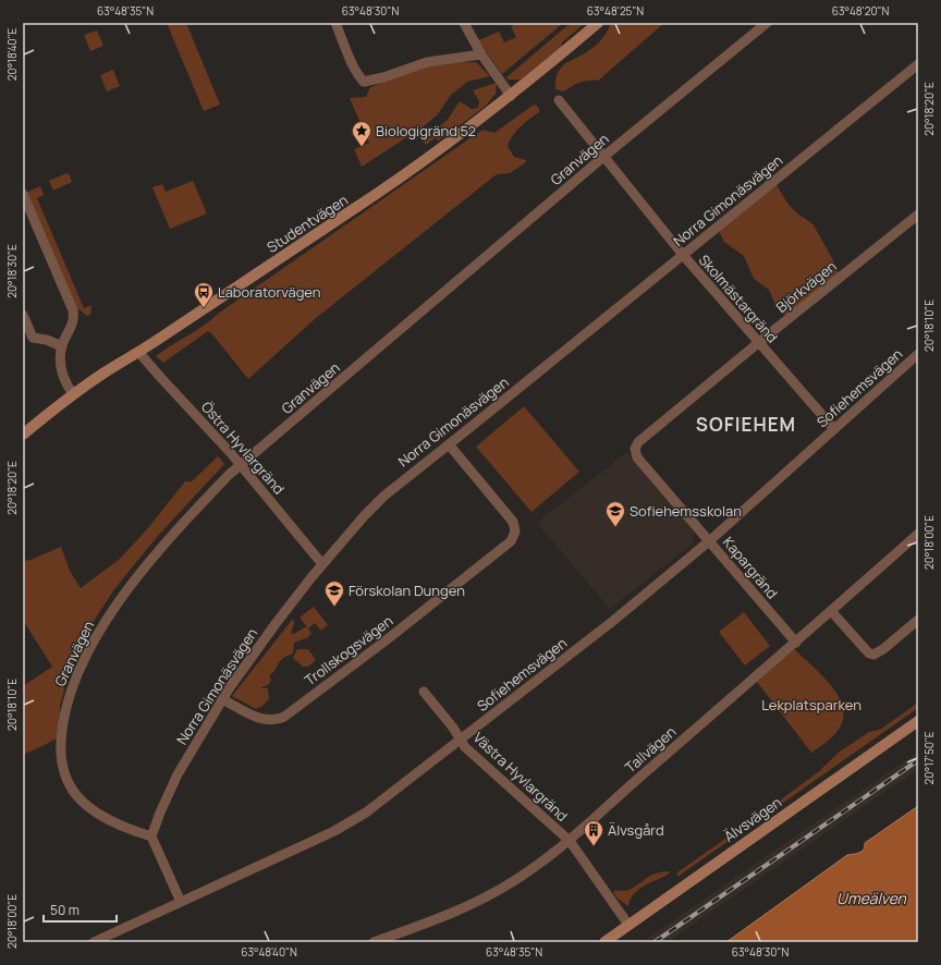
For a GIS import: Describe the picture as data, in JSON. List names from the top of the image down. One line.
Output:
{"streets":{"street":["Granvägen","Norra Gimonäsvägen","Studentvägen","Björkvägen","Skolmästargränd","Sofiehemsvägen","Östra Hyvlargränd","Kapargränd","Trollskogsvägen","Tallvägen","Västra Hyvlargränd","Älvsvägen"]},"crossings":[["Granvägen","Norra Gimonäsvägen"],["Granvägen","Skolmästargränd"],["Granvägen","Östra Hyvlargränd"],["Norra Gimonäsvägen","Skolmästargränd"],["Norra Gimonäsvägen","Östra Hyvlargränd"],["Norra Gimonäsvägen","Trollskogsvägen"],["Studentvägen","Östra Hyvlargränd"],["Björkvägen","Skolmästargränd"],["Björkvägen","Kapargränd"],["Skolmästargränd","Sofiehemsvägen"],["Sofiehemsvägen","Kapargränd"],["Sofiehemsvägen","Västra Hyvlargränd"],["Kapargränd","Tallvägen"],["Tallvägen","Västra Hyvlargränd"],["Västra Hyvlargränd","Älvsvägen"]],"districts":["SOFIEHEM"],"water":["Umeälven"],"parks":["Lekplatsparken"],"places":{"place":["Biologigränd 52"],"bus stop":["Laboratorvägen"],"school or university":["Sofiehemsskolan","Förskolan Dungen"],"building":["Älvsgård"]},"scale_bar":"50 m","coordinates":["63°48'35\"N","63°48'30\"N","63°48'25\"N","63°48'20\"N","20°18'40\"E","20°18'20\"E","20°18'30\"E","20°18'10\"E","20°18'00\"E","20°17'50\"E","63°48'40\"N"]}
